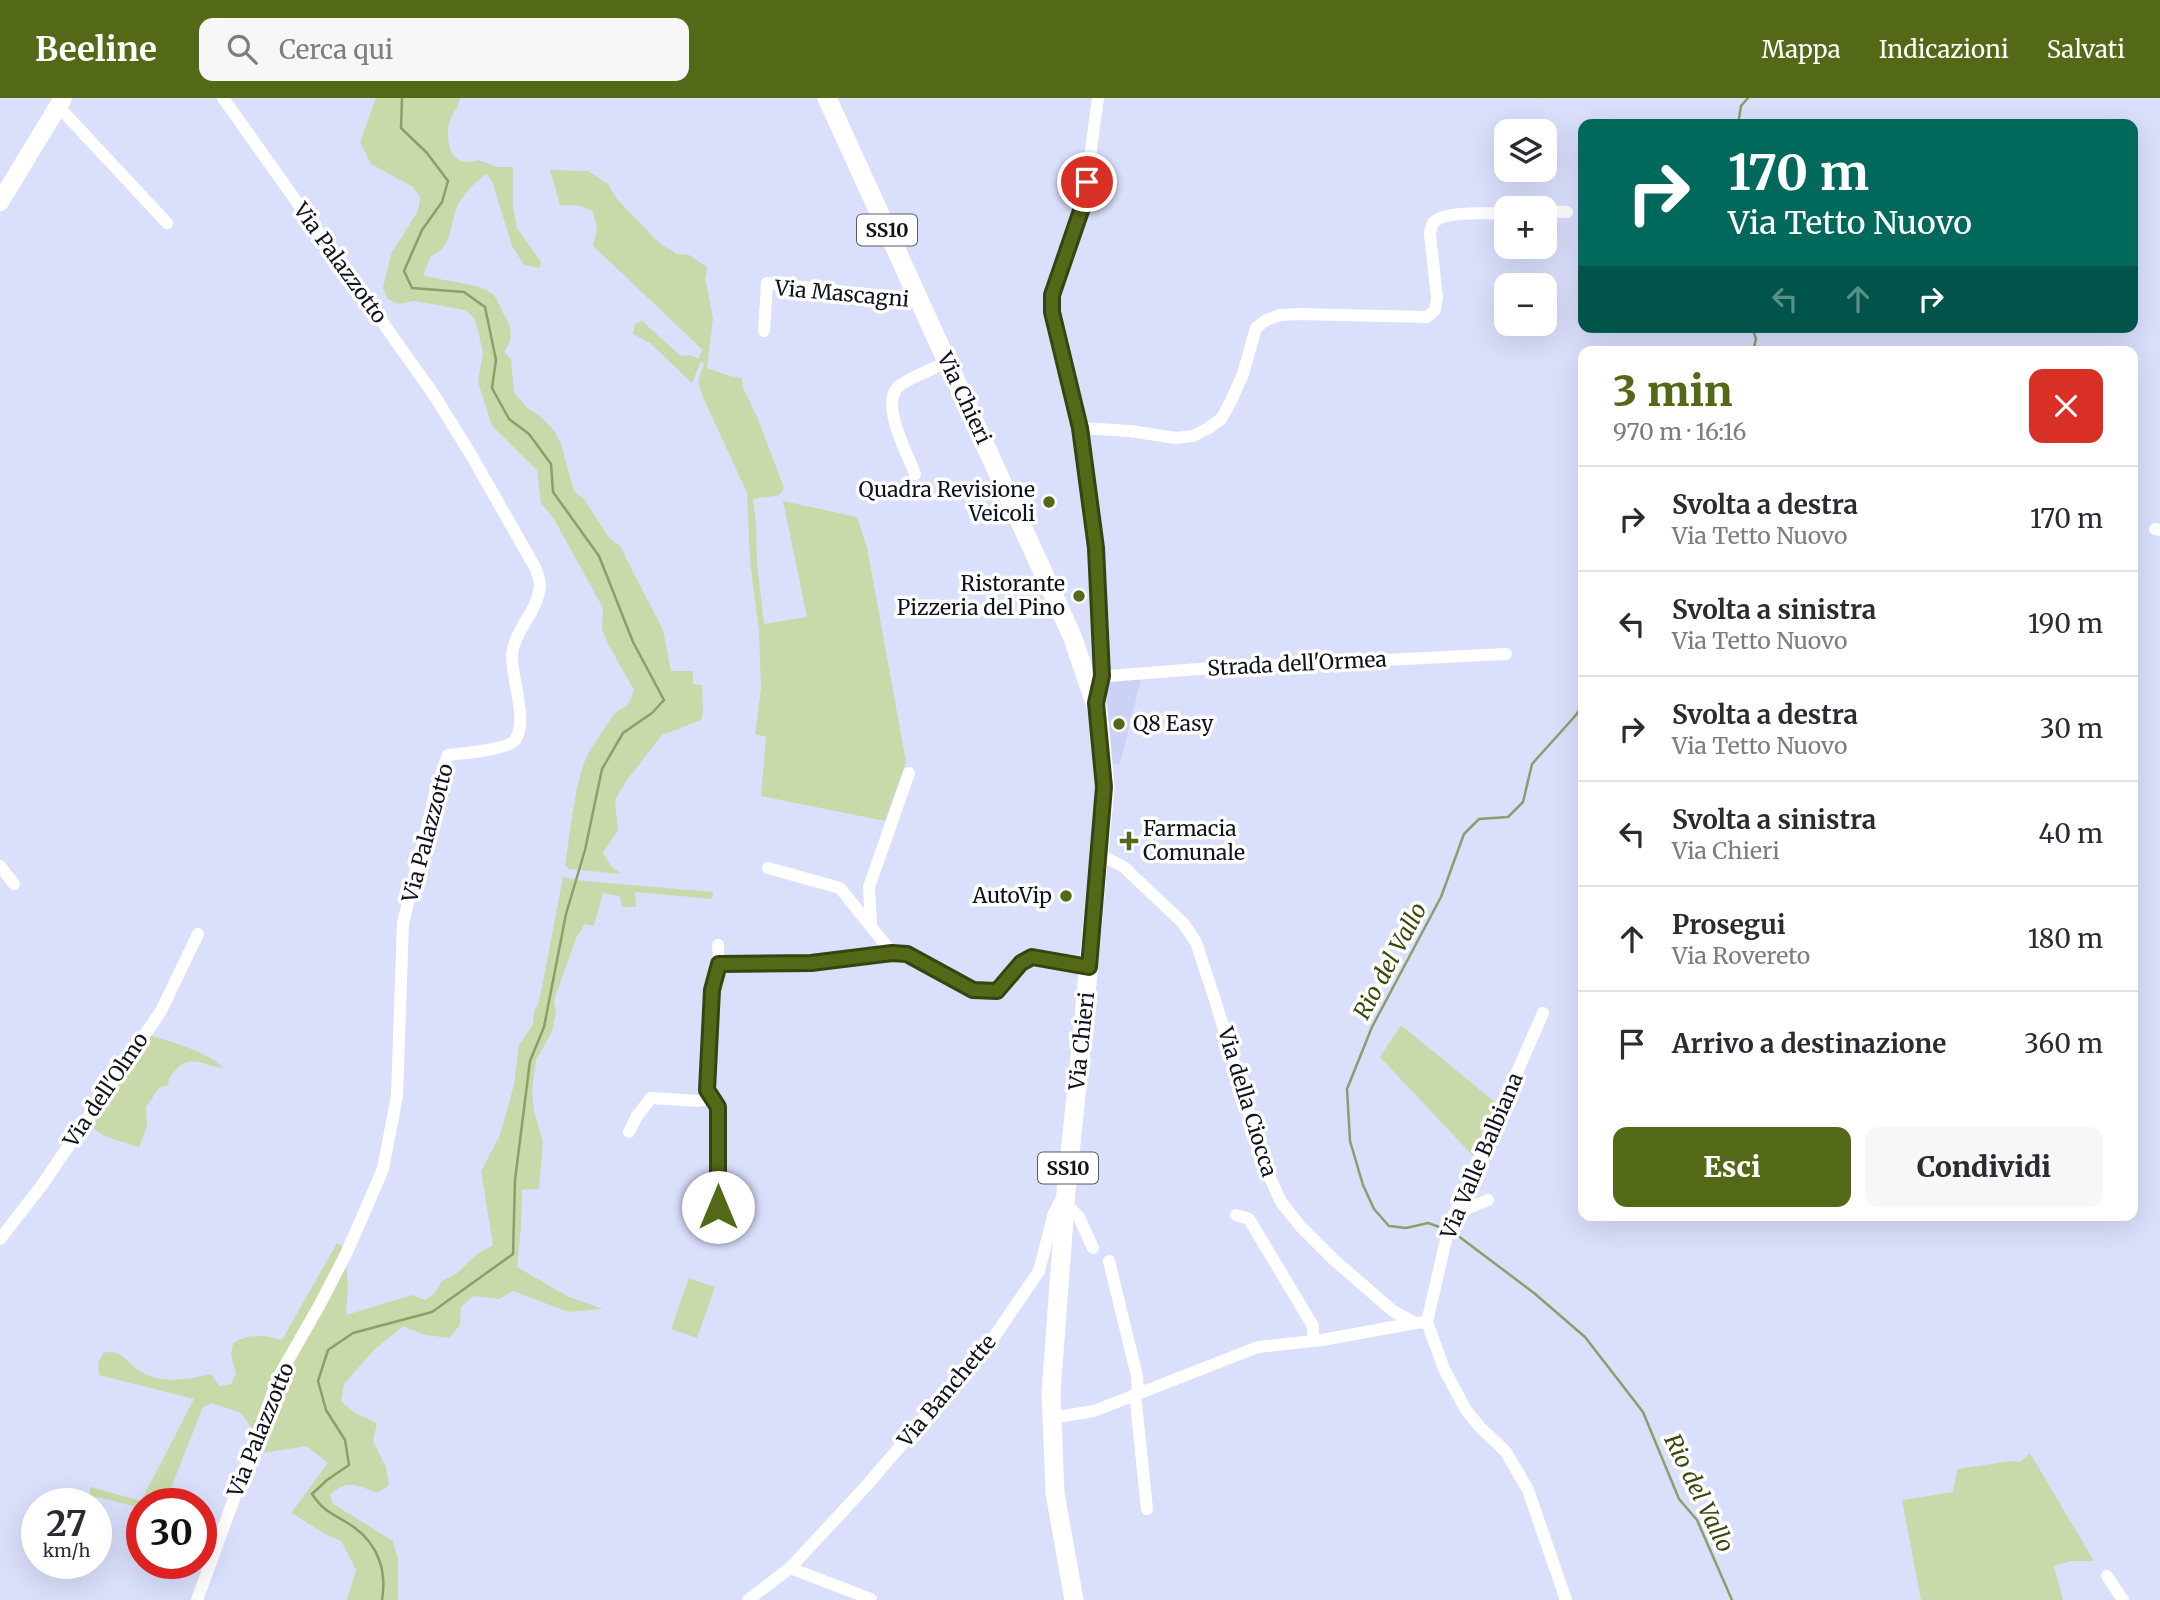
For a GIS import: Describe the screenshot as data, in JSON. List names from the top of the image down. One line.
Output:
{"streets":{"main road":["SS10","Via Chieri"],"street":["Via Palazzotto","Via Mascagni","Strada dell'Ormea","Via dell'Olmo","Via della Ciocca","Via Valle Balbiana","Via Banchette"]},"crossings":[["Via Mascagni","Via Chieri"],["Via Chieri","Strada dell'Ormea"],["Via Chieri","Via della Ciocca"],["Via Chieri","Via Banchette"],["Via della Ciocca","Via Valle Balbiana"]],"water":["Rio del Vallo"],"places":{"other":["Quadra Revisione Veicoli","Ristorante Pizzeria del Pino","Q8 Easy","AutoVip"],"health":["Farmacia Comunale"]},"page":{"header":"Beeline","search":"Cerca qui","nav":["Mappa","Indicazioni","Salvati"],"map_buttons":["+","−"],"turn":["170 m","Via Tetto Nuovo"],"heading":["3 min","970 m · 16:16"],"list":[{"name":"Svolta a destra","note":"Via Tetto Nuovo","value":"170 m"},{"name":"Svolta a sinistra","note":"Via Tetto Nuovo","value":"190 m"},{"name":"Svolta a destra","note":"Via Tetto Nuovo","value":"30 m"},{"name":"Svolta a sinistra","note":"Via Chieri","value":"40 m"},{"name":"Prosegui","note":"Via Rovereto","value":"180 m"},{"name":"Arrivo a destinazione","value":"360 m"}],"buttons":["Esci","Condividi"],"speed":"27 km/h","limit":"30"}}
